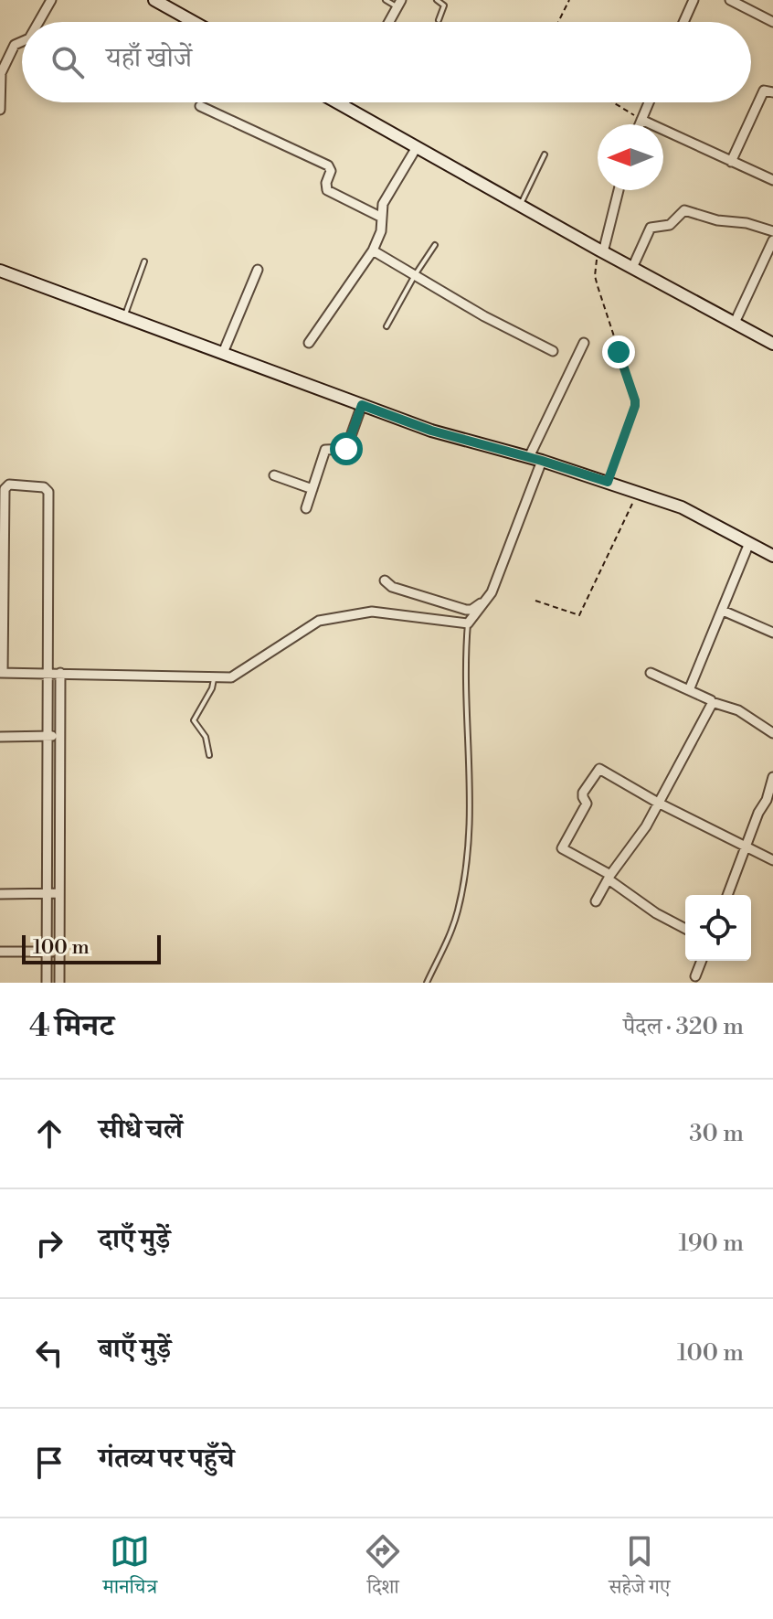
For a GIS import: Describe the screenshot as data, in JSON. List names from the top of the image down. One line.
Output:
{"scale_bar":"100 m","north":"left","page":{"search":"यहाँ खोजें","scale":"100 m","heading":["4 मिनट","पैदल · 320 m"],"list":[["सीधे चलें","30 m"],["दाएँ मुड़ें","190 m"],["बाएँ मुड़ें","100 m"],"गंतव्य पर पहुँचे"],"nav":["मानचित्र","दिशा","सहेजे गए"]}}
